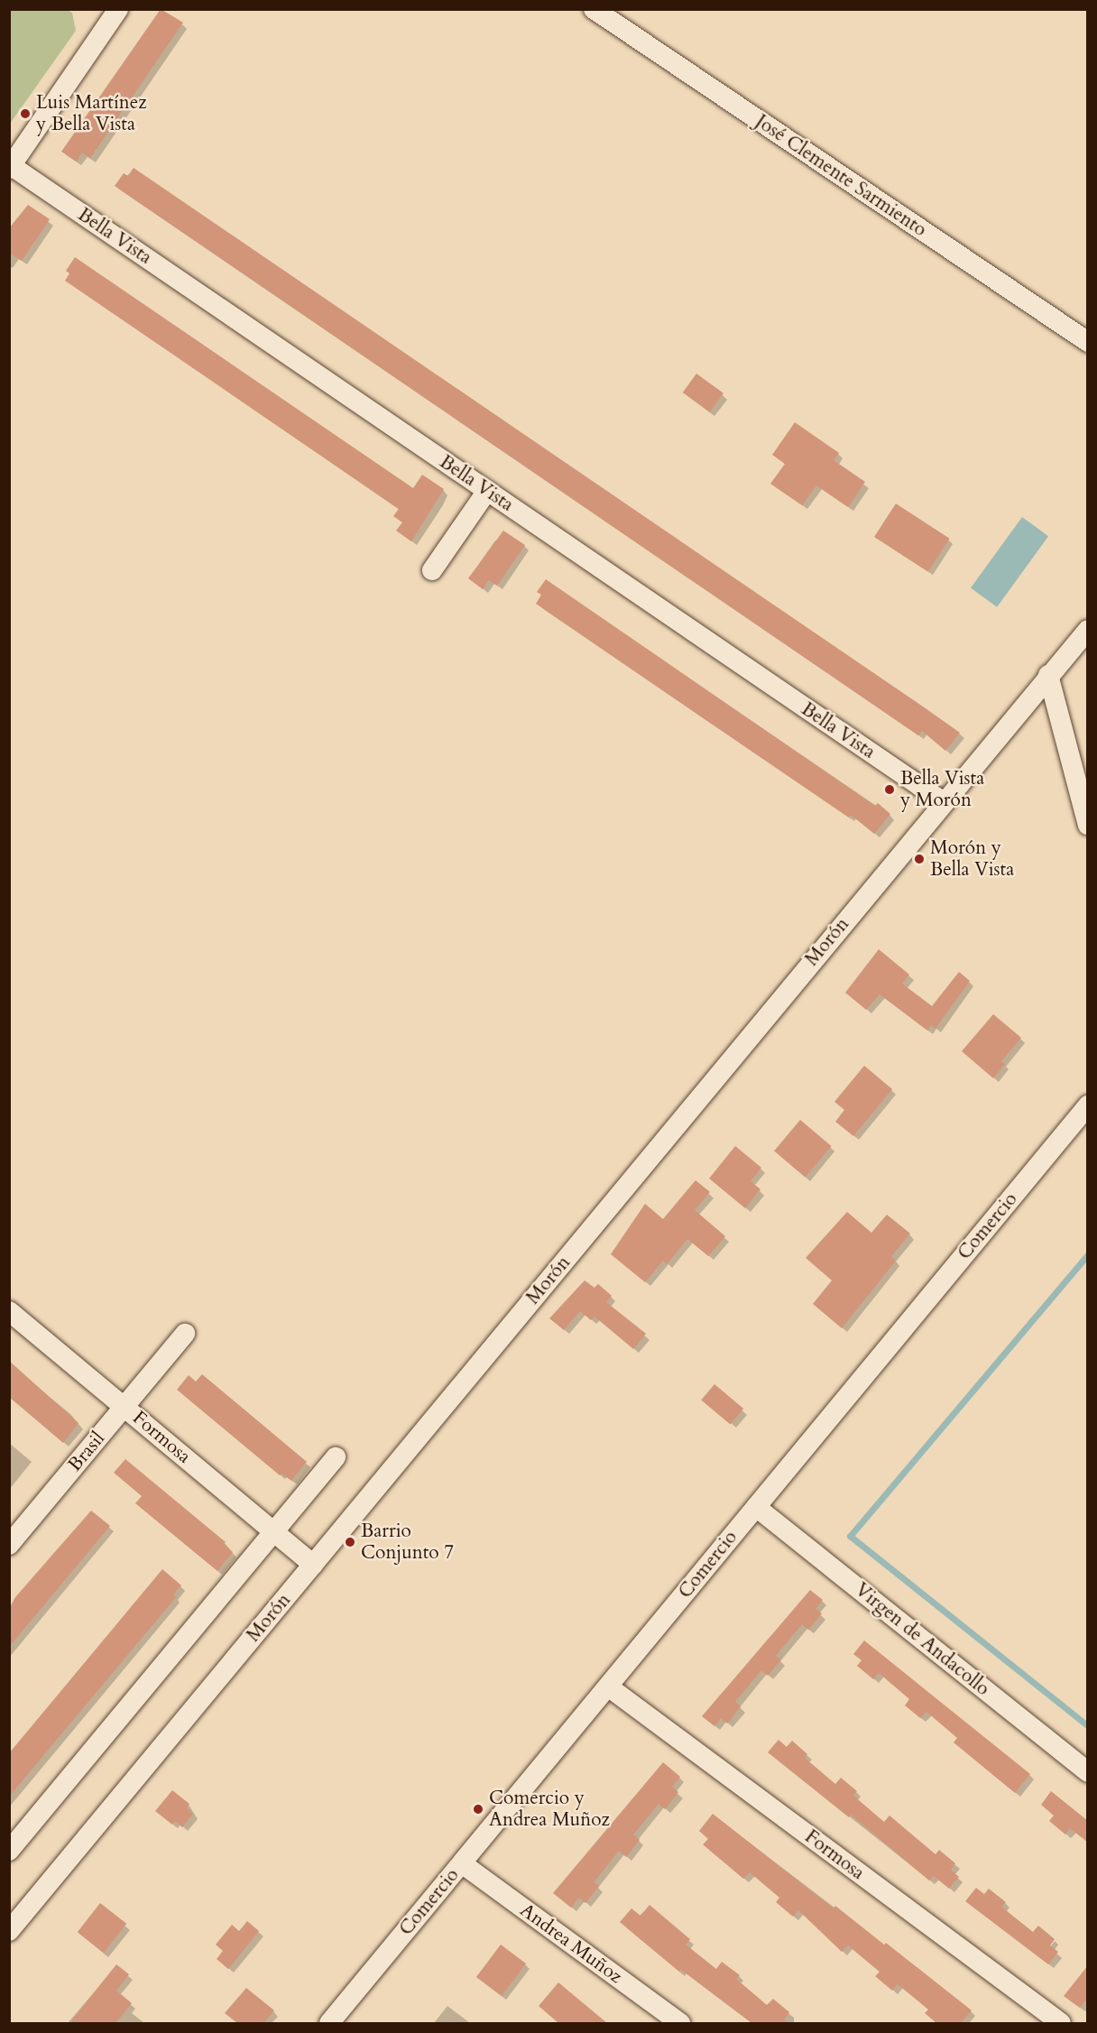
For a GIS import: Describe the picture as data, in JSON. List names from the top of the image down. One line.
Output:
{"streets":{"street":["José Clemente Sarmiento","Bella Vista","Morón","Comercio","Formosa","Brasil","Virgen de Andacollo","Andrea Muñoz"]},"crossings":[["Bella Vista","Morón"],["Morón","Formosa"],["Comercio","Formosa"],["Comercio","Virgen de Andacollo"],["Comercio","Andrea Muñoz"],["Formosa","Brasil"]],"places":["Luis Martínez y Bella Vista","Bella Vista y Morón","Morón y Bella Vista","Barrio Conjunto 7","Comercio y Andrea Muñoz"]}
